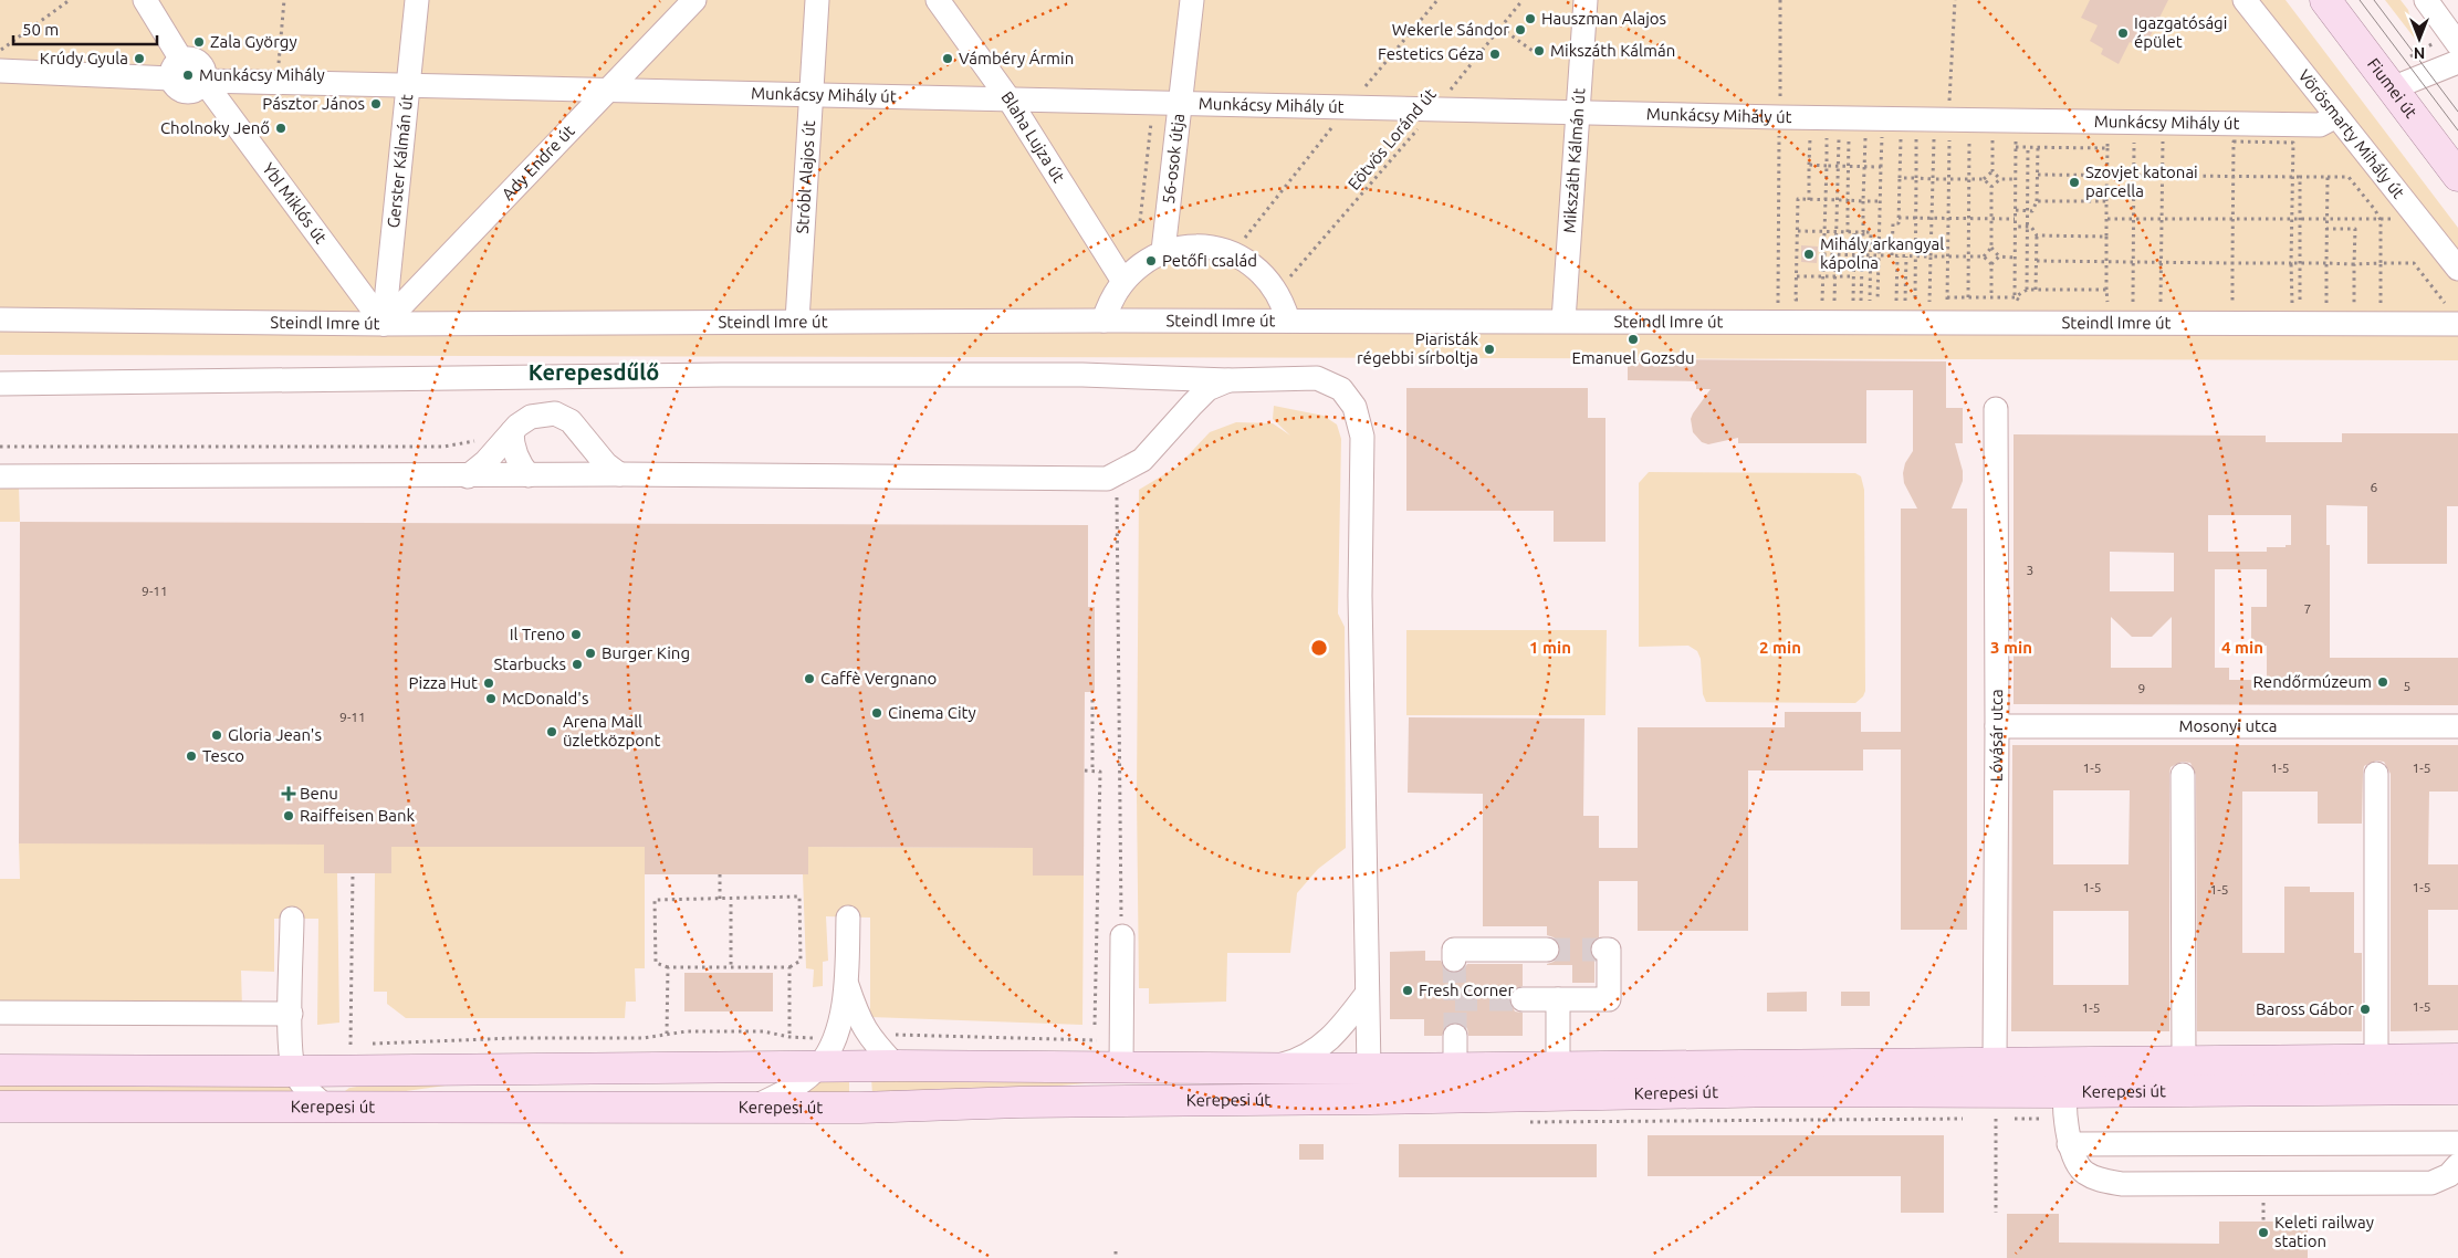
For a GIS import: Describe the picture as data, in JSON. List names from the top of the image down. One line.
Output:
{"streets":{"main road":["Fiumei út","Kerepesi út"],"street":["Munkácsy Mihály út","Vörösmarty Mihály út","Blaha Lujza út","56-osok útja","Mikszáth Kálmán út","Gerster Kálmán út","Ady Endre út","Stróbl Alajos út","Ybl Miklós út","Steindl Imre út","Mosonyi utca","Lóvásár utca"],"path":["Eötvös Loránd út"]},"crossings":[["Munkácsy Mihály út","Vörösmarty Mihály út"],["Munkácsy Mihály út","Blaha Lujza út"],["Munkácsy Mihály út","Eötvös Loránd út"],["Munkácsy Mihály út","56-osok útja"],["Munkácsy Mihály út","Mikszáth Kálmán út"],["Munkácsy Mihály út","Gerster Kálmán út"],["Munkácsy Mihály út","Ady Endre út"],["Munkácsy Mihály út","Stróbl Alajos út"],["Munkácsy Mihály út","Ybl Miklós út"],["Mikszáth Kálmán út","Steindl Imre út"],["Gerster Kálmán út","Ady Endre út"],["Gerster Kálmán út","Ybl Miklós út"],["Gerster Kálmán út","Steindl Imre út"],["Ady Endre út","Ybl Miklós út"],["Ady Endre út","Steindl Imre út"],["Stróbl Alajos út","Steindl Imre út"],["Ybl Miklós út","Steindl Imre út"],["Mosonyi utca","Lóvásár utca"],["Lóvásár utca","Kerepesi út"]],"districts":["Kerepesdűlő"],"places":{"other":["Hauszman Alajos","Wekerle Sándor","Igazgatósági épület","Zala György","Mikszáth Kálmán","Festetics Géza","Krúdy Gyula","Vámbéry Ármin","Munkácsy Mihály","Pásztor János","Cholnoky Jenő","Szovjet katonai parcella","Mihály arkangyal kápolna","Petőfi család","Emanuel Gozsdu","Piaristák régebbi sírboltja","Il Treno","Burger King","Starbucks","Caffè Vergnano","Rendőrmúzeum","Pizza Hut","McDonald's","Cinema City","Arena Mall üzletközpont","Gloria Jean's","Tesco","Raiffeisen Bank","Fresh Corner","Baross Gábor","Keleti railway station"],"health":["Benu"]},"house_numbers":["6","3","9-11","7","5","9","9-11","1-5","1-5","1-5","1-5","1-5","1-5","1-5","1-5"],"scale_bar":"50 m","north":"bottom","rings":["1 min","2 min","3 min","4 min"]}
